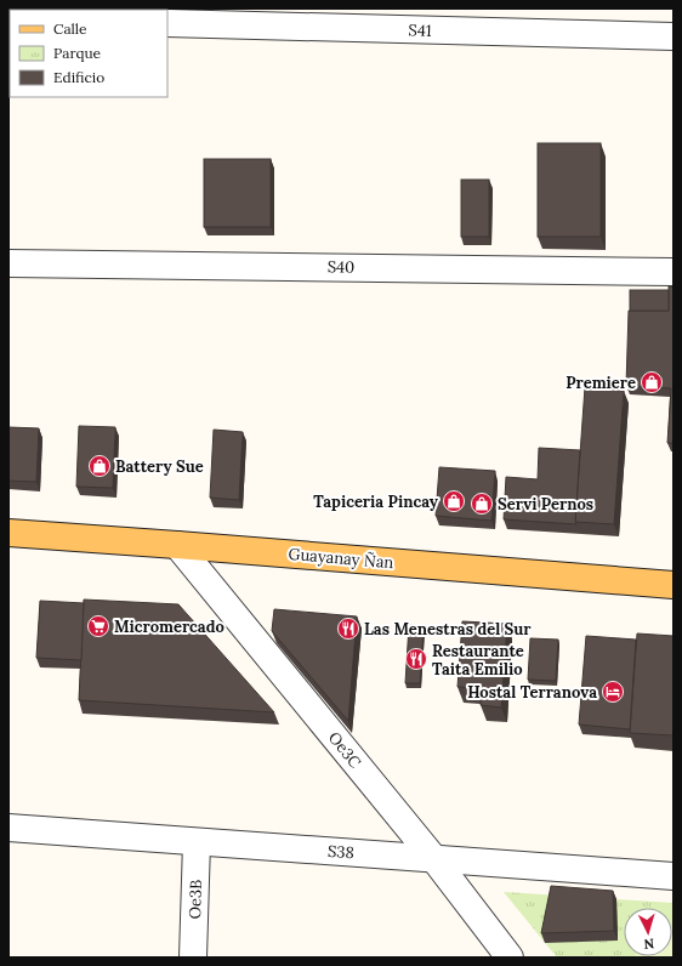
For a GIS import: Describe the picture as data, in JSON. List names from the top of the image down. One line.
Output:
{"streets":{"main road":["Guayanay Ñan"],"street":["S41","S40","Oe3C","S38","Oe3B"]},"crossings":[["Guayanay Ñan","Oe3C"],["Oe3C","S38"],["S38","Oe3B"]],"places":{"shop":["Premiere","Battery Sue","Tapiceria Pincay","Servi Pernos"],"supermarket":["Micromercado"],"restaurant":["Las Menestras del Sur","Restaurante Taita Emilio"],"hotel":["Hostal Terranova"]},"legend":["Calle","Parque","Edificio"],"north":"bottom"}
